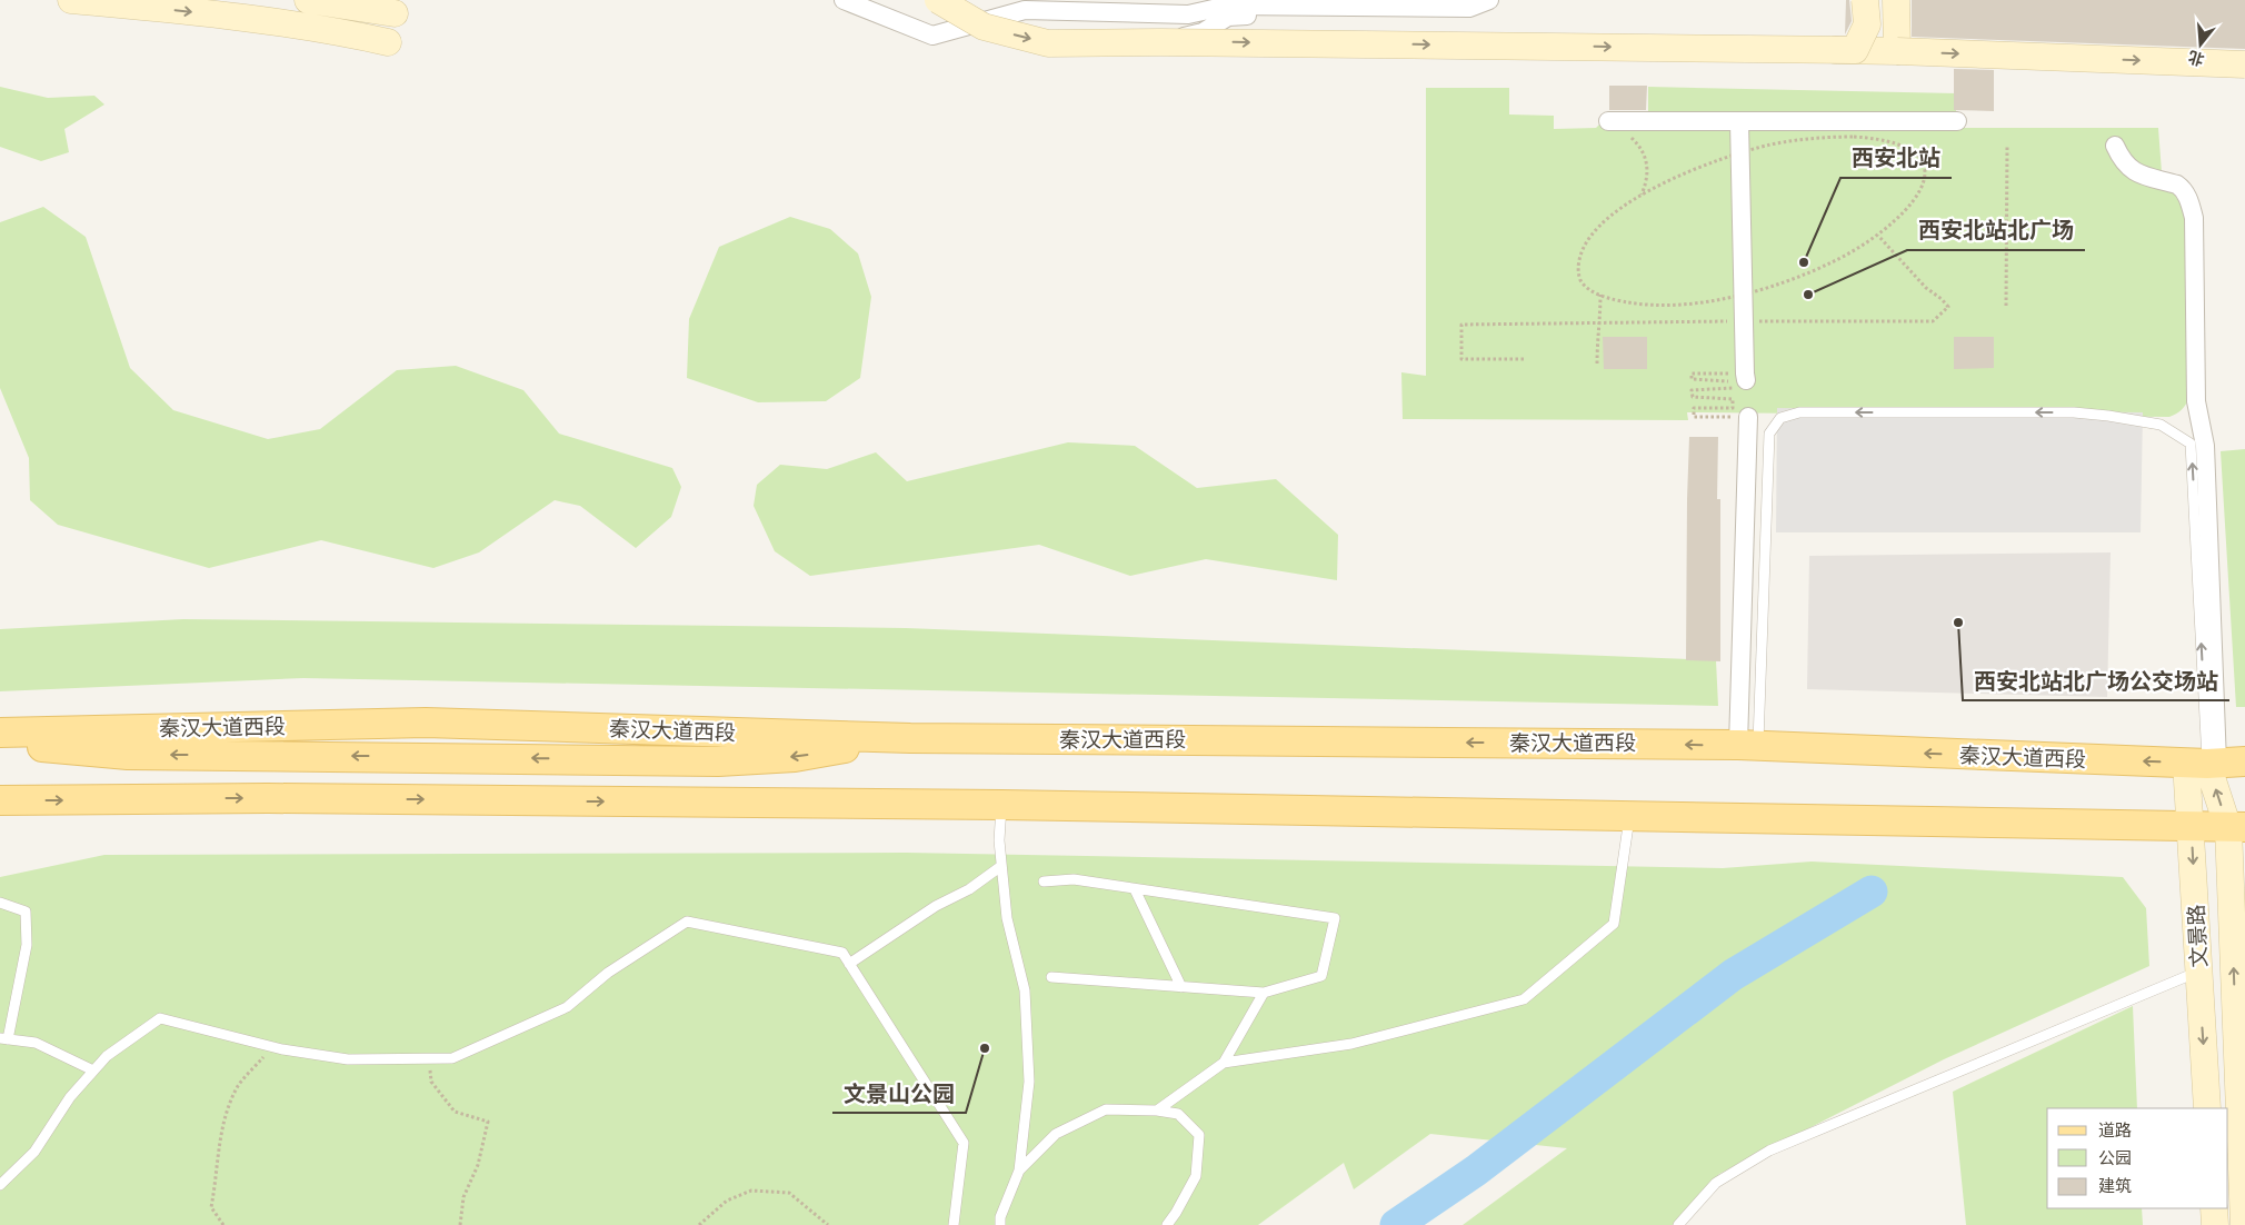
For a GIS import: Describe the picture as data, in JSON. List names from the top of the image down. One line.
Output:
{"streets":{"main road":["秦汉大道西段","文景路"]},"crossings":[["秦汉大道西段","文景路"]],"places":["西安北站","西安北站北广场","西安北站北广场公交场站","文景山公园"],"legend":["道路","公园","建筑"],"north":"bottom"}
